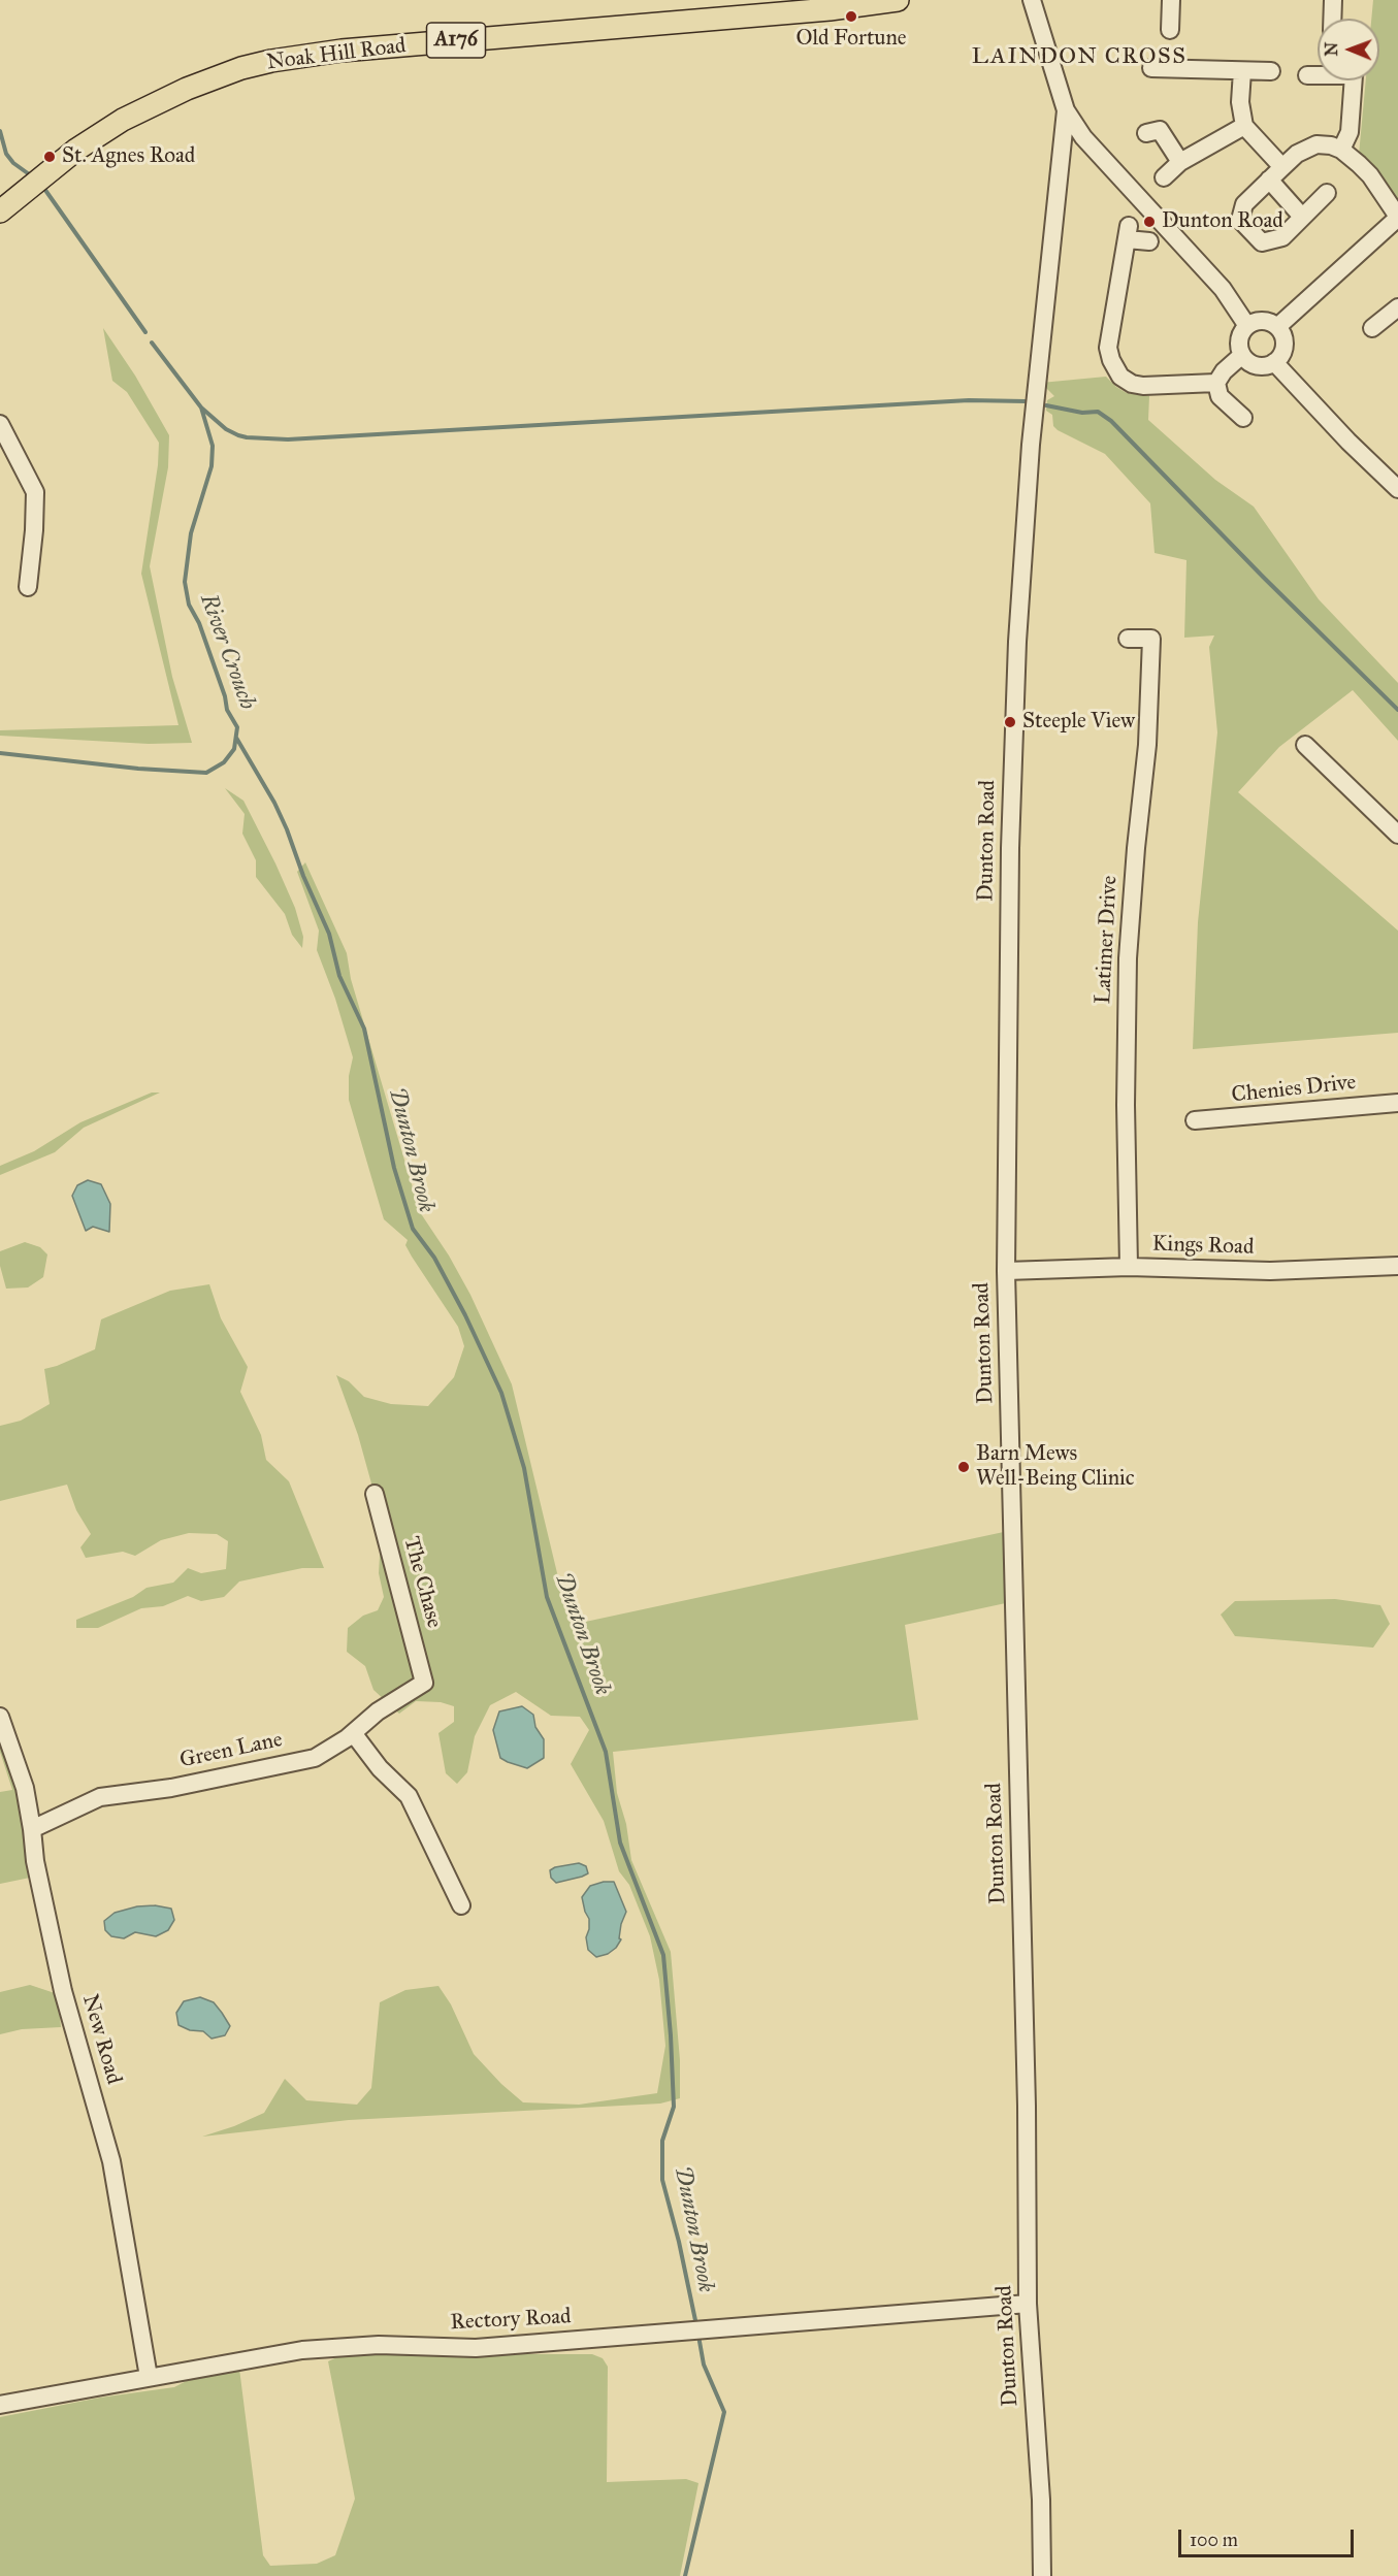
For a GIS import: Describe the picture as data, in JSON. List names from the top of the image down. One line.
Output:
{"streets":{"main road":["A176","Noak Hill Road"],"street":["Dunton Road","Latimer Drive","Chenies Drive","Kings Road","The Chase","Green Lane","New Road","Rectory Road"]},"crossings":[["Dunton Road","Kings Road"],["Dunton Road","Rectory Road"],["Latimer Drive","Kings Road"],["The Chase","Green Lane"],["Green Lane","New Road"],["New Road","Rectory Road"]],"districts":["LAINDON CROSS"],"water":["River Crouch","Dunton Brook"],"places":["Old Fortune","St. Agnes Road","Dunton Road","Steeple View","Barn Mews Well-Being Clinic"],"scale_bar":"100 m","north":"left"}
